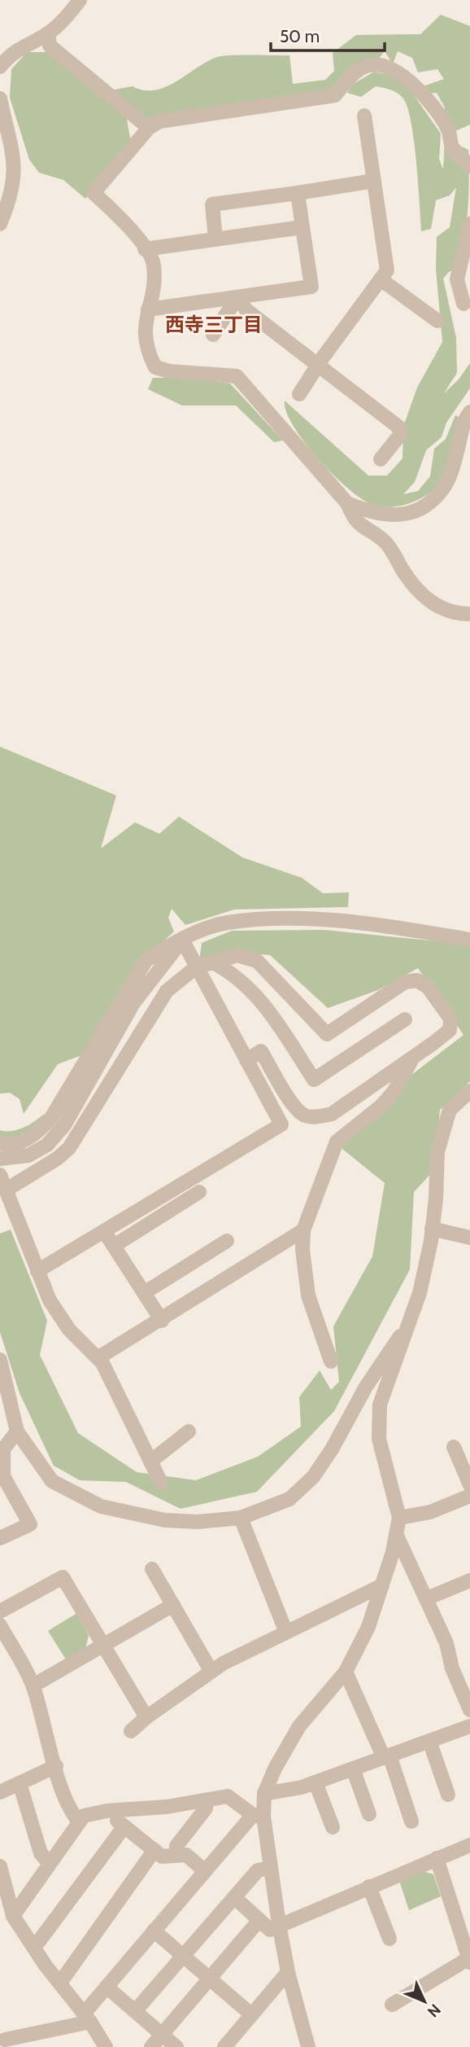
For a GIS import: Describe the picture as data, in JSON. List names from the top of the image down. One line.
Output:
{"districts":["西寺三丁目"],"scale_bar":"50 m","north":"bottom right"}
